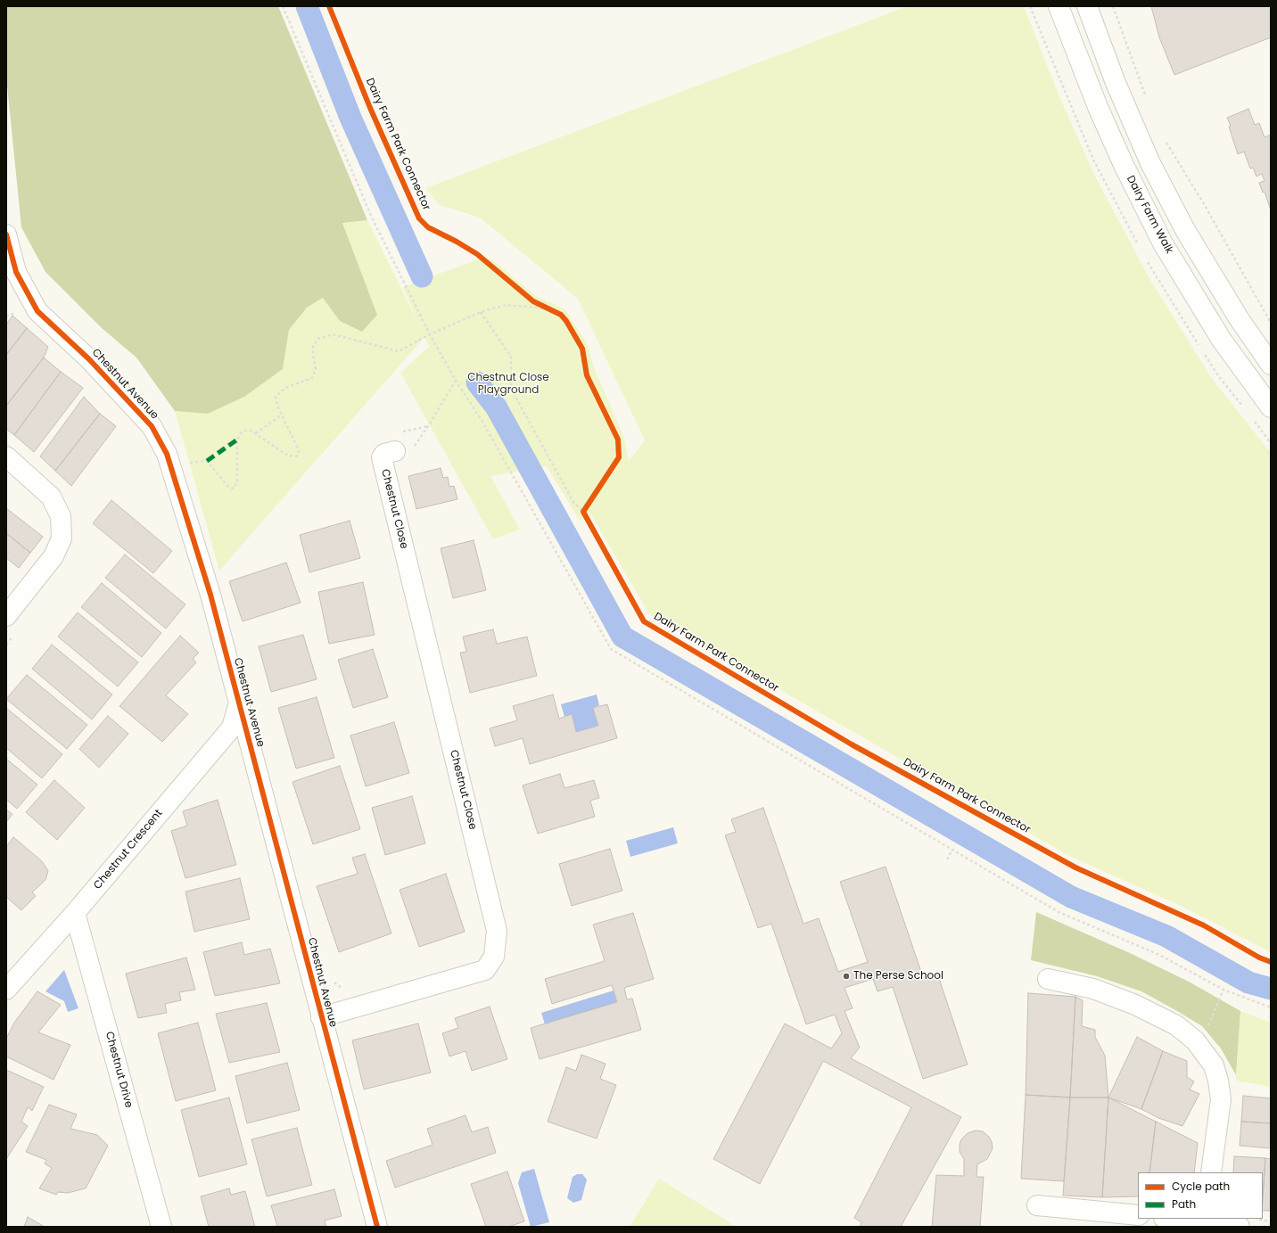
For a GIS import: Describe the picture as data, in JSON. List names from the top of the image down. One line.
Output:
{"streets":{"street":["Dairy Farm Walk","Chestnut Avenue","Chestnut Close","Chestnut Crescent","Chestnut Drive"],"cycle path":["Dairy Farm Park Connector"]},"crossings":[["Chestnut Avenue","Chestnut Close"],["Chestnut Avenue","Chestnut Crescent"],["Chestnut Crescent","Chestnut Drive"]],"parks":["Chestnut Close Playground"],"places":["The Perse School"],"legend":["Cycle path","Path"]}
